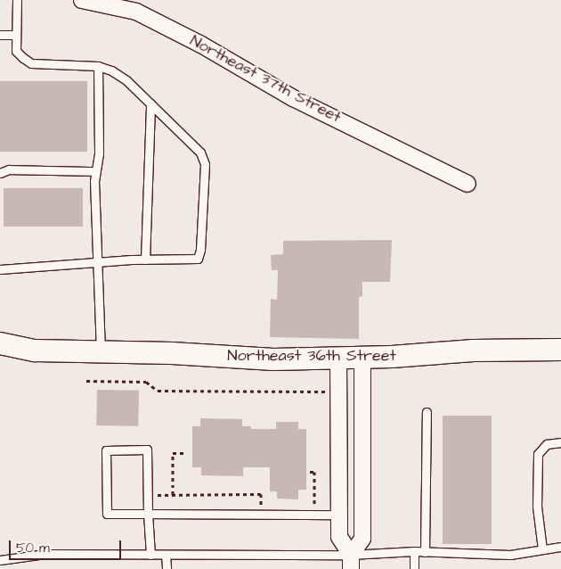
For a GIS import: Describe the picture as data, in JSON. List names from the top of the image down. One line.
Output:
{"streets":{"main road":["Northeast 36th Street"],"street":["Northeast 37th Street"]},"scale_bar":"50 m"}
